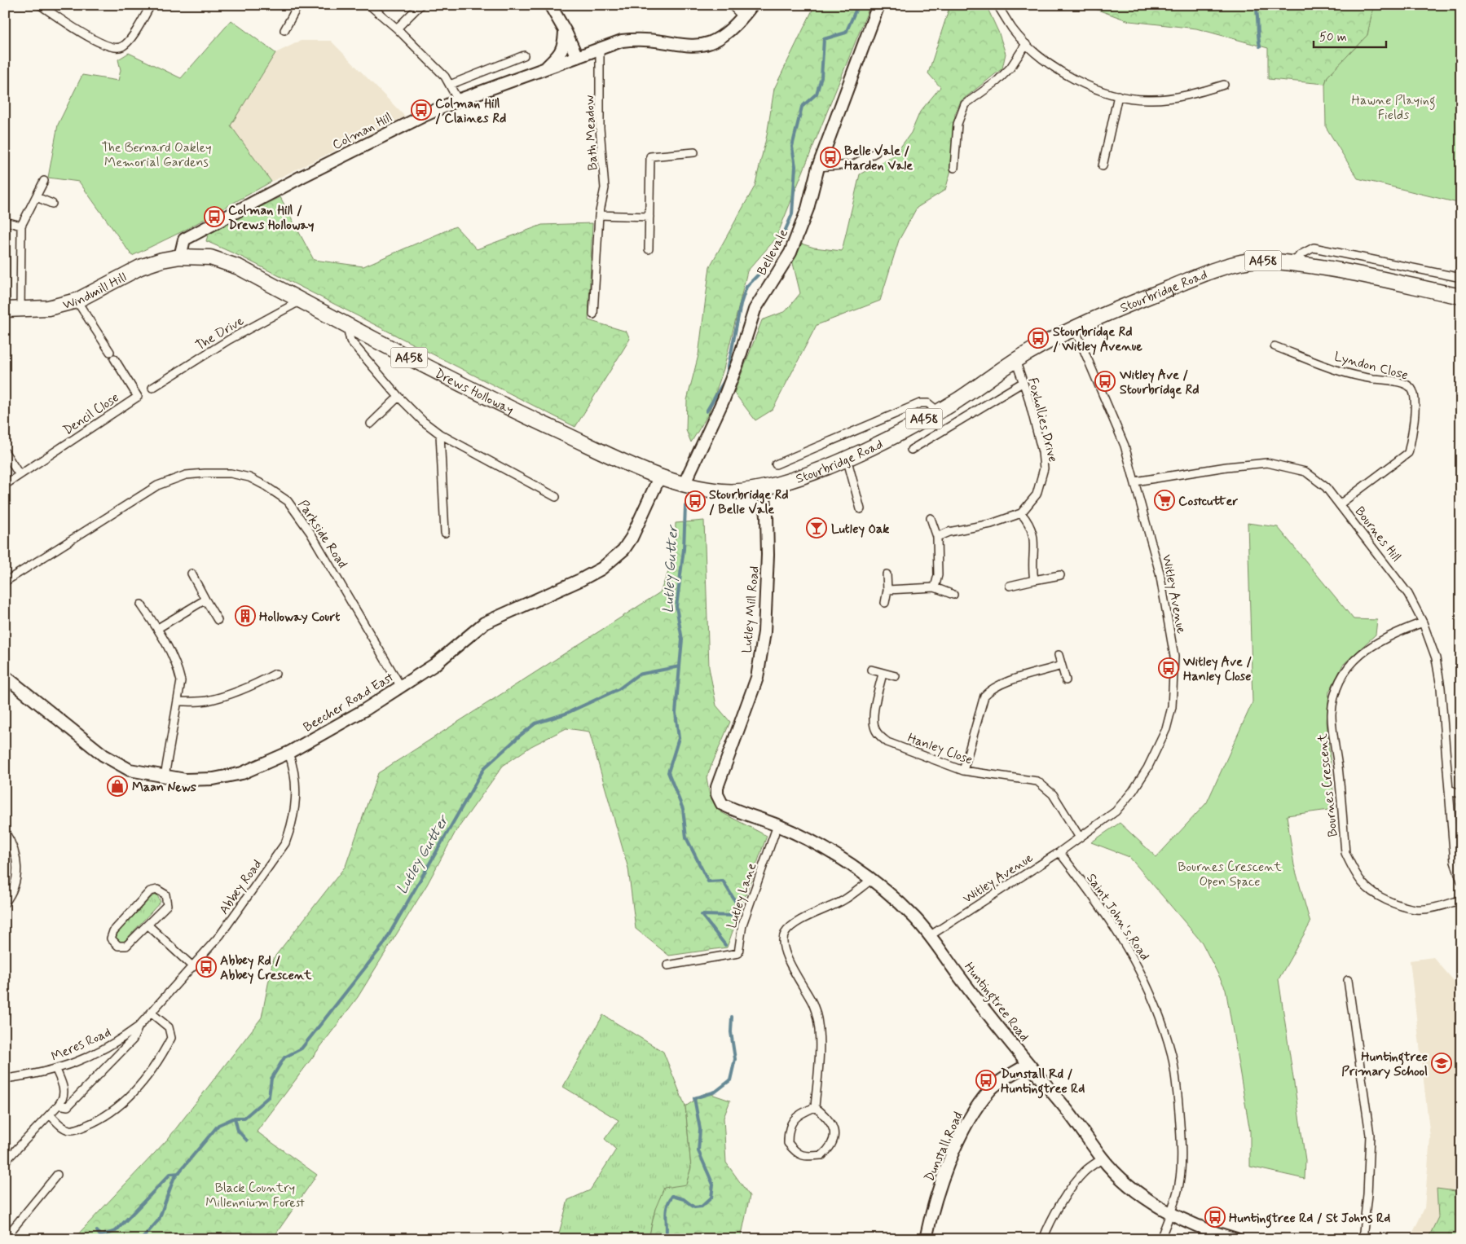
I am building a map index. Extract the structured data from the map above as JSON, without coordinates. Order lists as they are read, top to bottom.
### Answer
{
  "streets": {
    "highway": [
      "A458",
      "Windmill Hill",
      "Stourbridge Road",
      "Drews Holloway"
    ],
    "street": [
      "Colman Hill",
      "Bath Meadow",
      "Bellevale",
      "The Drive",
      "Lyndon Close",
      "Dencil Close",
      "Foxhollies Drive",
      "Parkside Road",
      "Bournes Hill",
      "Witley Avenue",
      "Lutley Mill Road",
      "Beecher Road East",
      "Hanley Close",
      "Bournes Crescent",
      "Abbey Road",
      "Lutley Lane",
      "Saint John's Road",
      "Huntingtree Road",
      "Meres Road",
      "Dunstall Road"
    ]
  },
  "crossings": [
    ["Colman Hill", "Bath Meadow"],
    ["Colman Hill", "Windmill Hill"],
    ["Colman Hill", "Drews Holloway"],
    ["Bellevale", "Stourbridge Road"],
    ["Bellevale", "Drews Holloway"],
    ["Windmill Hill", "Drews Holloway"],
    ["Windmill Hill", "Dencil Close"],
    ["Stourbridge Road", "Drews Holloway"],
    ["Stourbridge Road", "Foxhollies Drive"],
    ["Stourbridge Road", "Witley Avenue"],
    ["Stourbridge Road", "Lutley Mill Road"],
    ["The Drive", "Drews Holloway"],
    ["Lyndon Close", "Bournes Hill"],
    ["Drews Holloway", "Beecher Road East"],
    ["Parkside Road", "Beecher Road East"],
    ["Bournes Hill", "Witley Avenue"],
    ["Bournes Hill", "Bournes Crescent"],
    ["Witley Avenue", "Hanley Close"],
    ["Witley Avenue", "Saint John's Road"],
    ["Witley Avenue", "Huntingtree Road"],
    ["Lutley Mill Road", "Huntingtree Road"],
    ["Beecher Road East", "Abbey Road"],
    ["Abbey Road", "Meres Road"],
    ["Lutley Lane", "Huntingtree Road"],
    ["Saint John's Road", "Huntingtree Road"],
    ["Huntingtree Road", "Dunstall Road"]
  ],
  "water": ["Lutley Gutter"],
  "parks": [
    "Hawne Playing Fields",
    "The Bernard Oakley Memorial Gardens",
    "Bournes Crescent Open Space",
    "Black Country Millennium Forest"
  ],
  "places": {
    "bus stop": [
      "Colman Hill / Claines Rd",
      "Belle Vale / Harden Vale",
      "Colman Hill / Drews Holloway",
      "Stourbridge Rd / Witley Avenue",
      "Witley Ave / Stourbridge Rd",
      "Stourbridge Rd / Belle Vale",
      "Witley Ave / Hanley Close",
      "Abbey Rd / Abbey Crescent",
      "Dunstall Rd / Huntingtree Rd",
      "Huntingtree Rd / St Johns Rd"
    ],
    "supermarket": ["Costcutter"],
    "bar": ["Lutley Oak"],
    "building": ["Holloway Court"],
    "shop": ["Maan News"],
    "school or university": ["Huntingtree Primary School"]
  },
  "scale_bar": "50 m"
}
